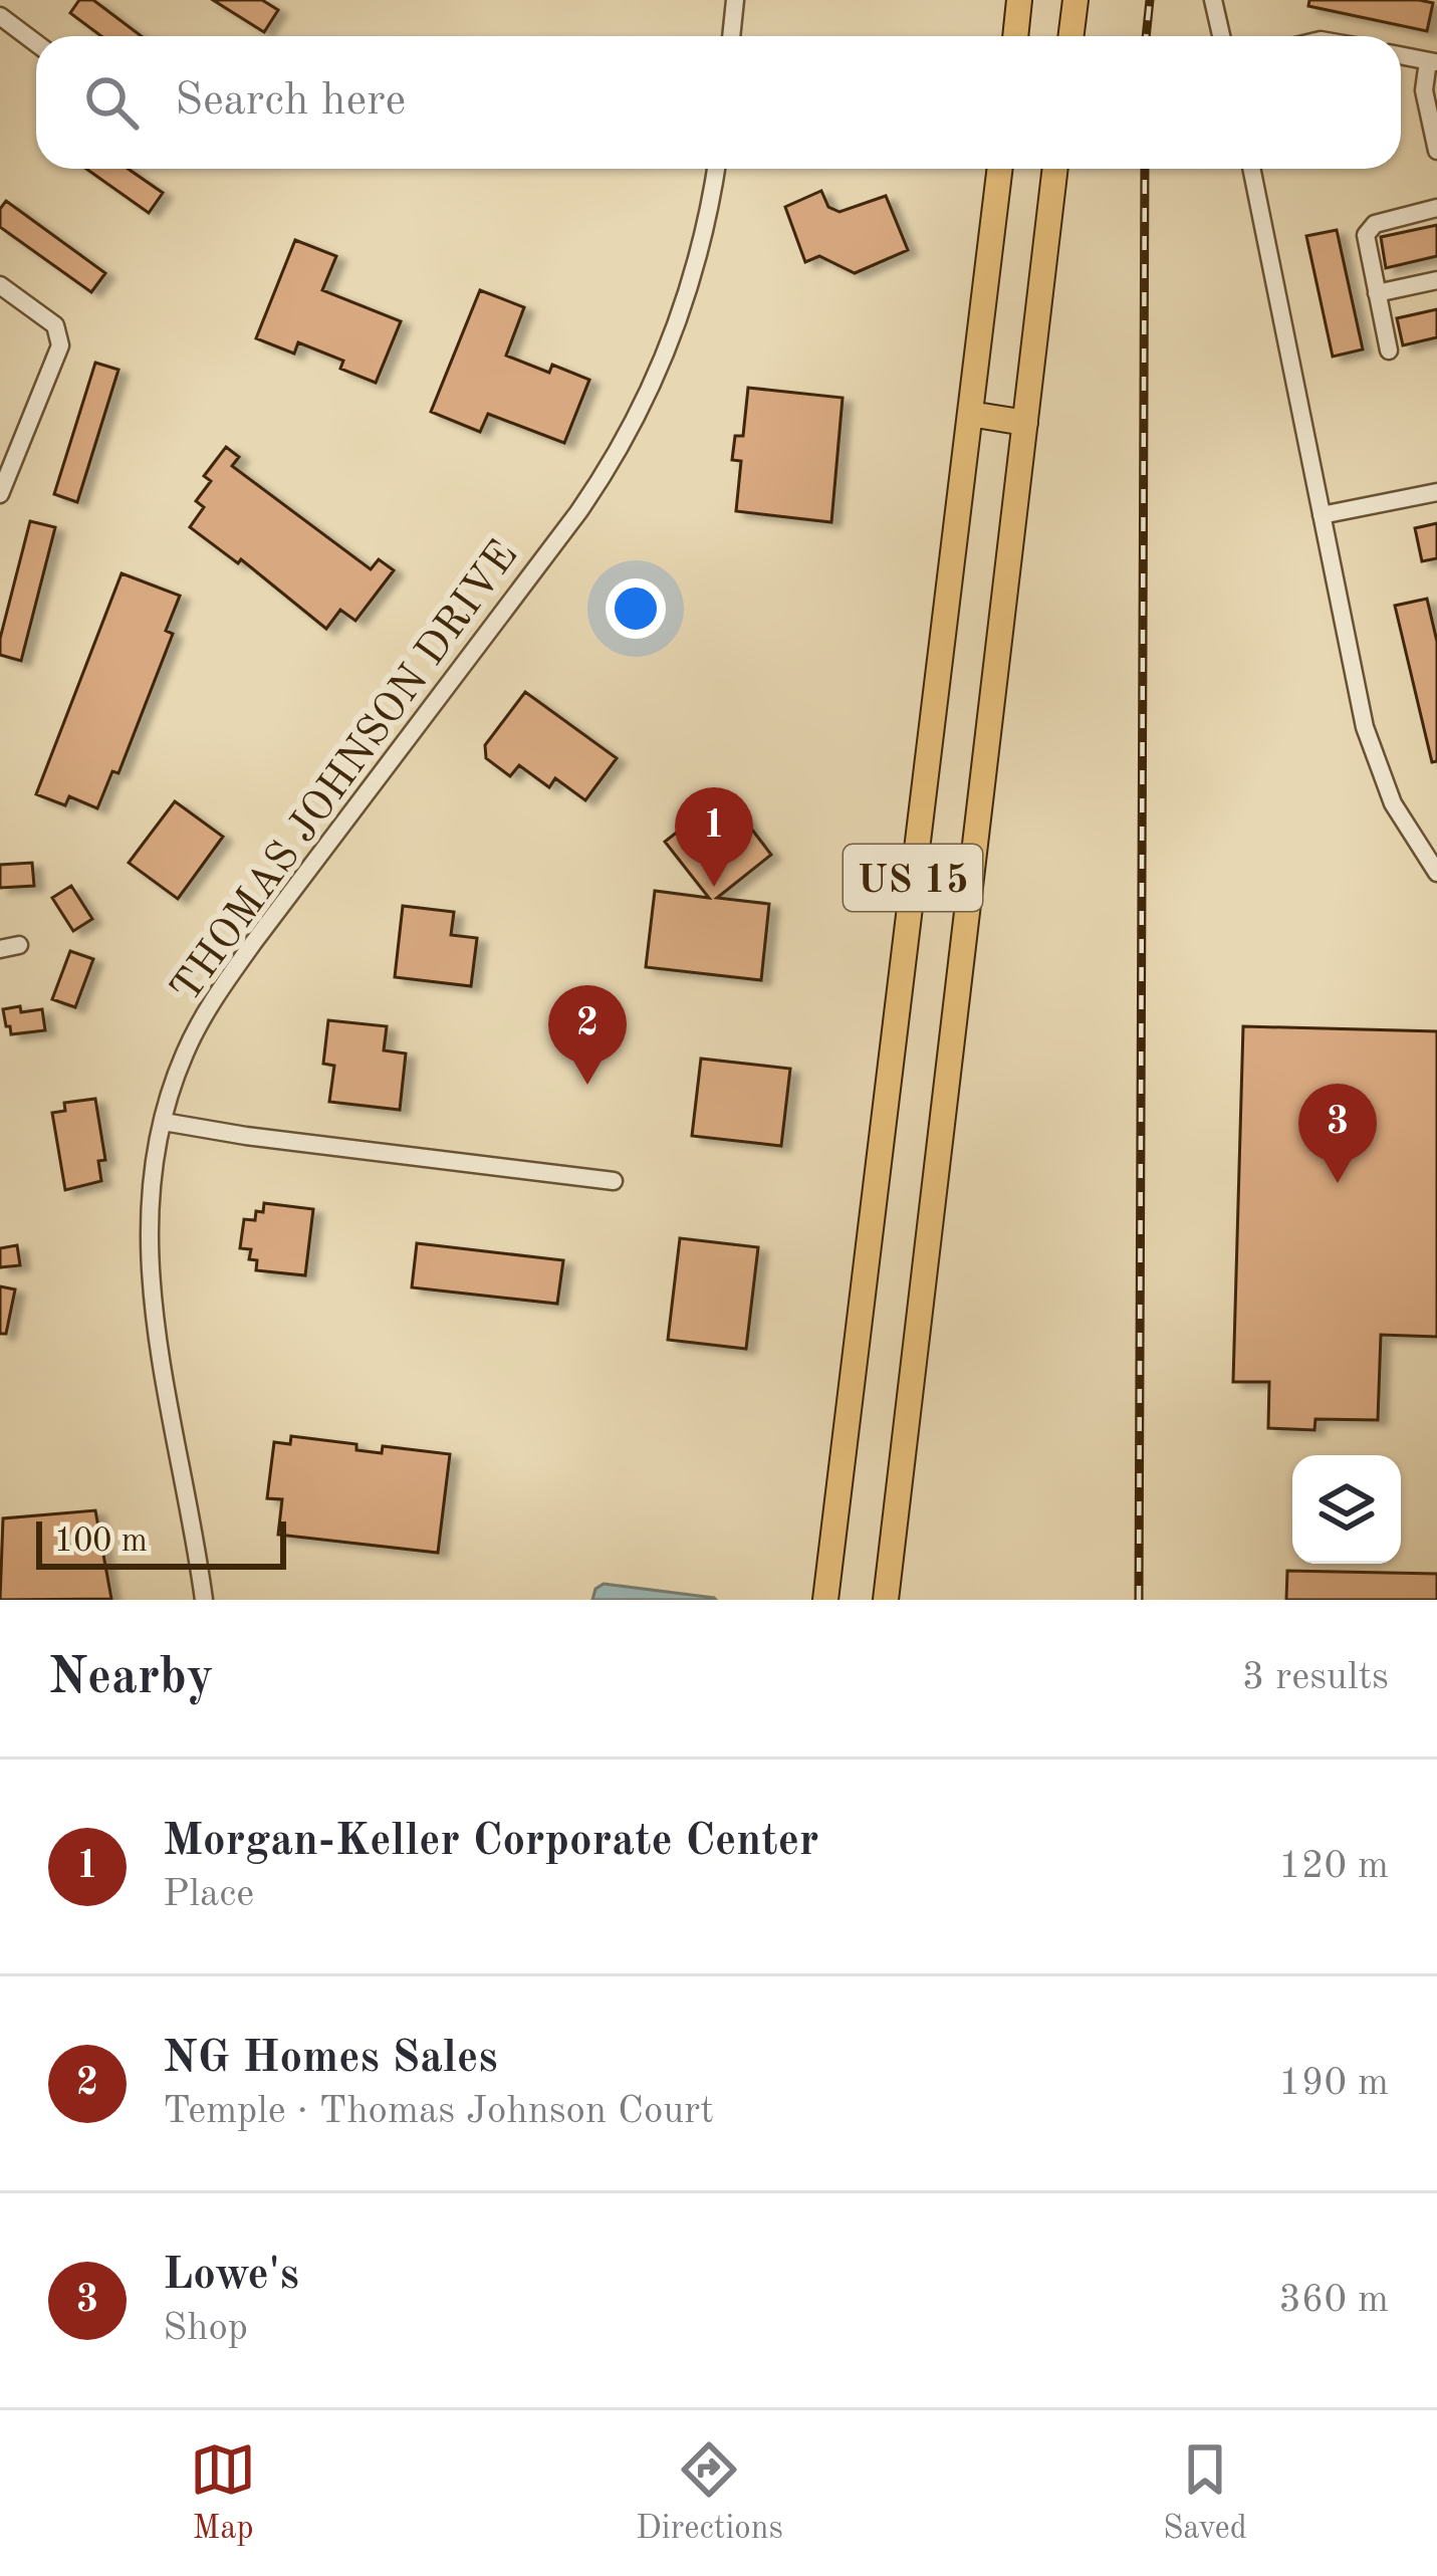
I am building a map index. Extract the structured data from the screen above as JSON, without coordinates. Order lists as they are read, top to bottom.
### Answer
{
  "streets": {
    "highway": ["US 15"],
    "street": ["THOMAS JOHNSON DRIVE"]
  },
  "scale_bar": "100 m",
  "page": {
    "search": "Search here",
    "pins": ["1", "2", "3"],
    "scale": "100 m",
    "heading": ["Nearby", "3 results"],
    "list": [
      {
        "mark": "1",
        "name": "Morgan-Keller Corporate Center",
        "note": "Place",
        "value": "120 m"
      },
      {
        "mark": "2",
        "name": "NG Homes Sales",
        "note": "Temple · Thomas Johnson Court",
        "value": "190 m"
      },
      {
        "mark": "3",
        "name": "Lowe's",
        "note": "Shop",
        "value": "360 m"
      }
    ],
    "nav": ["Map", "Directions", "Saved"]
  }
}
